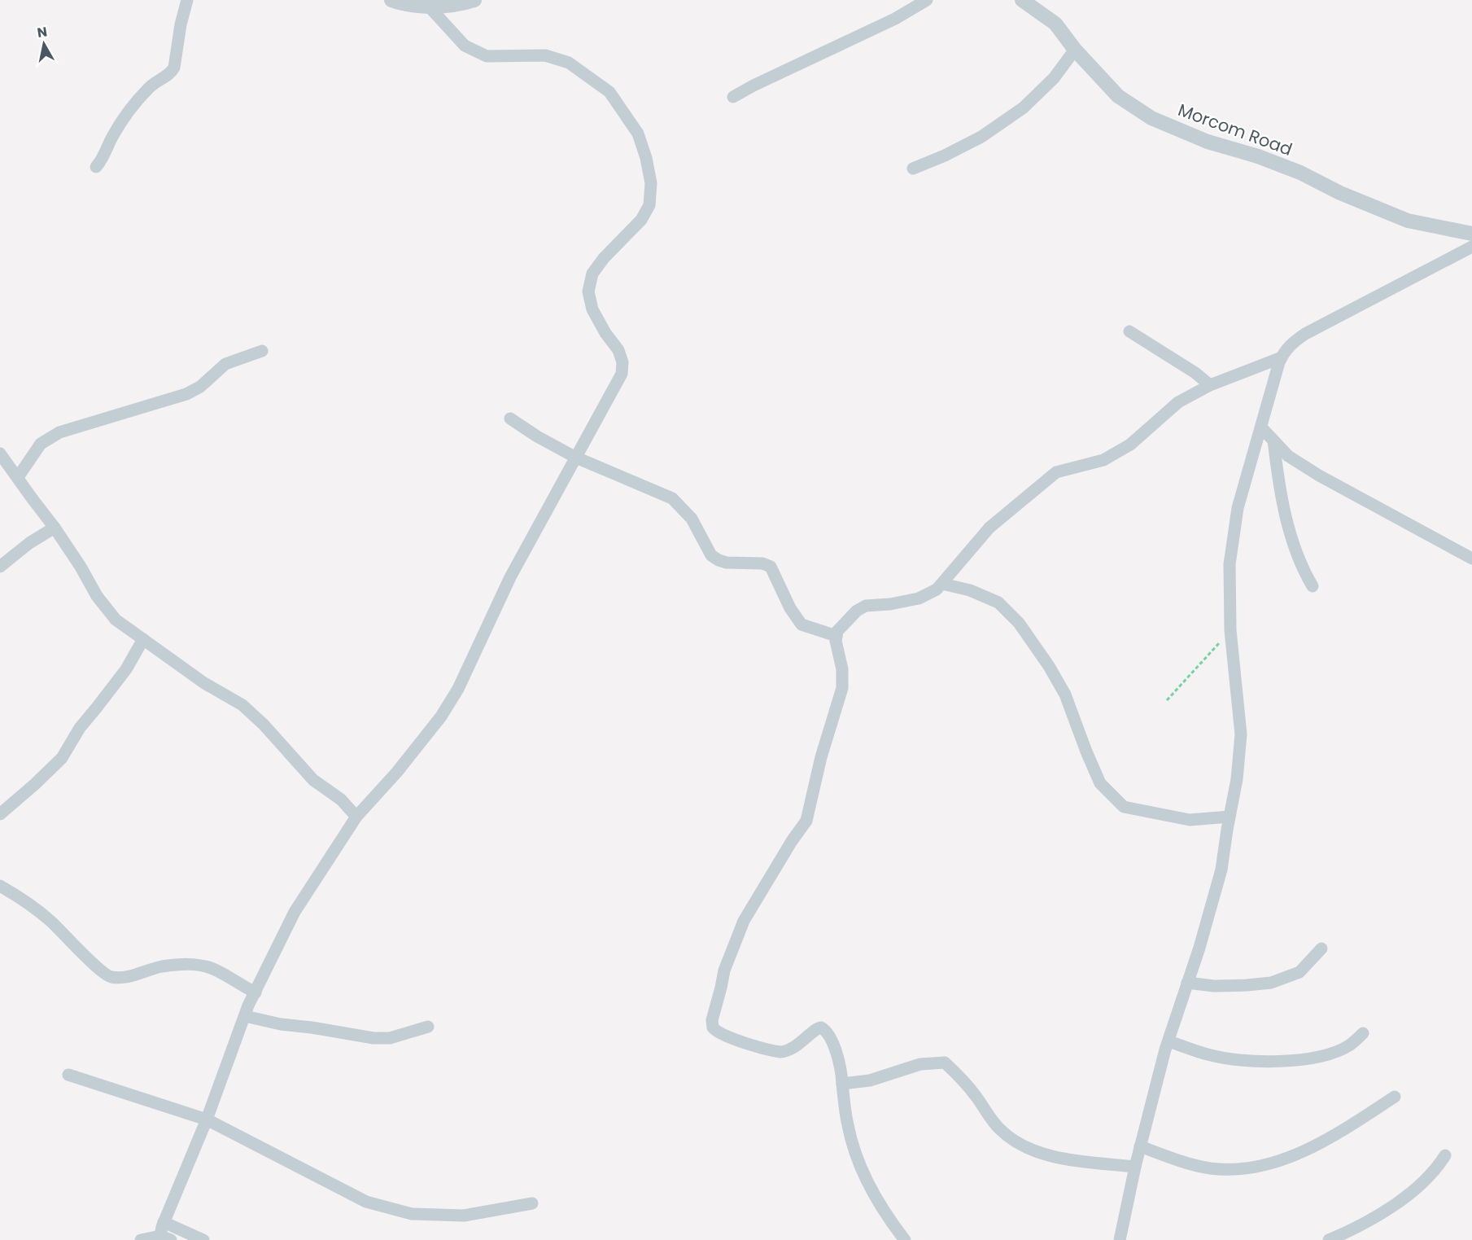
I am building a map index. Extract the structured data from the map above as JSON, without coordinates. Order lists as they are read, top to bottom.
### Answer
{
  "streets": {
    "street": ["Morcom Road"]
  },
  "north": "top"
}
